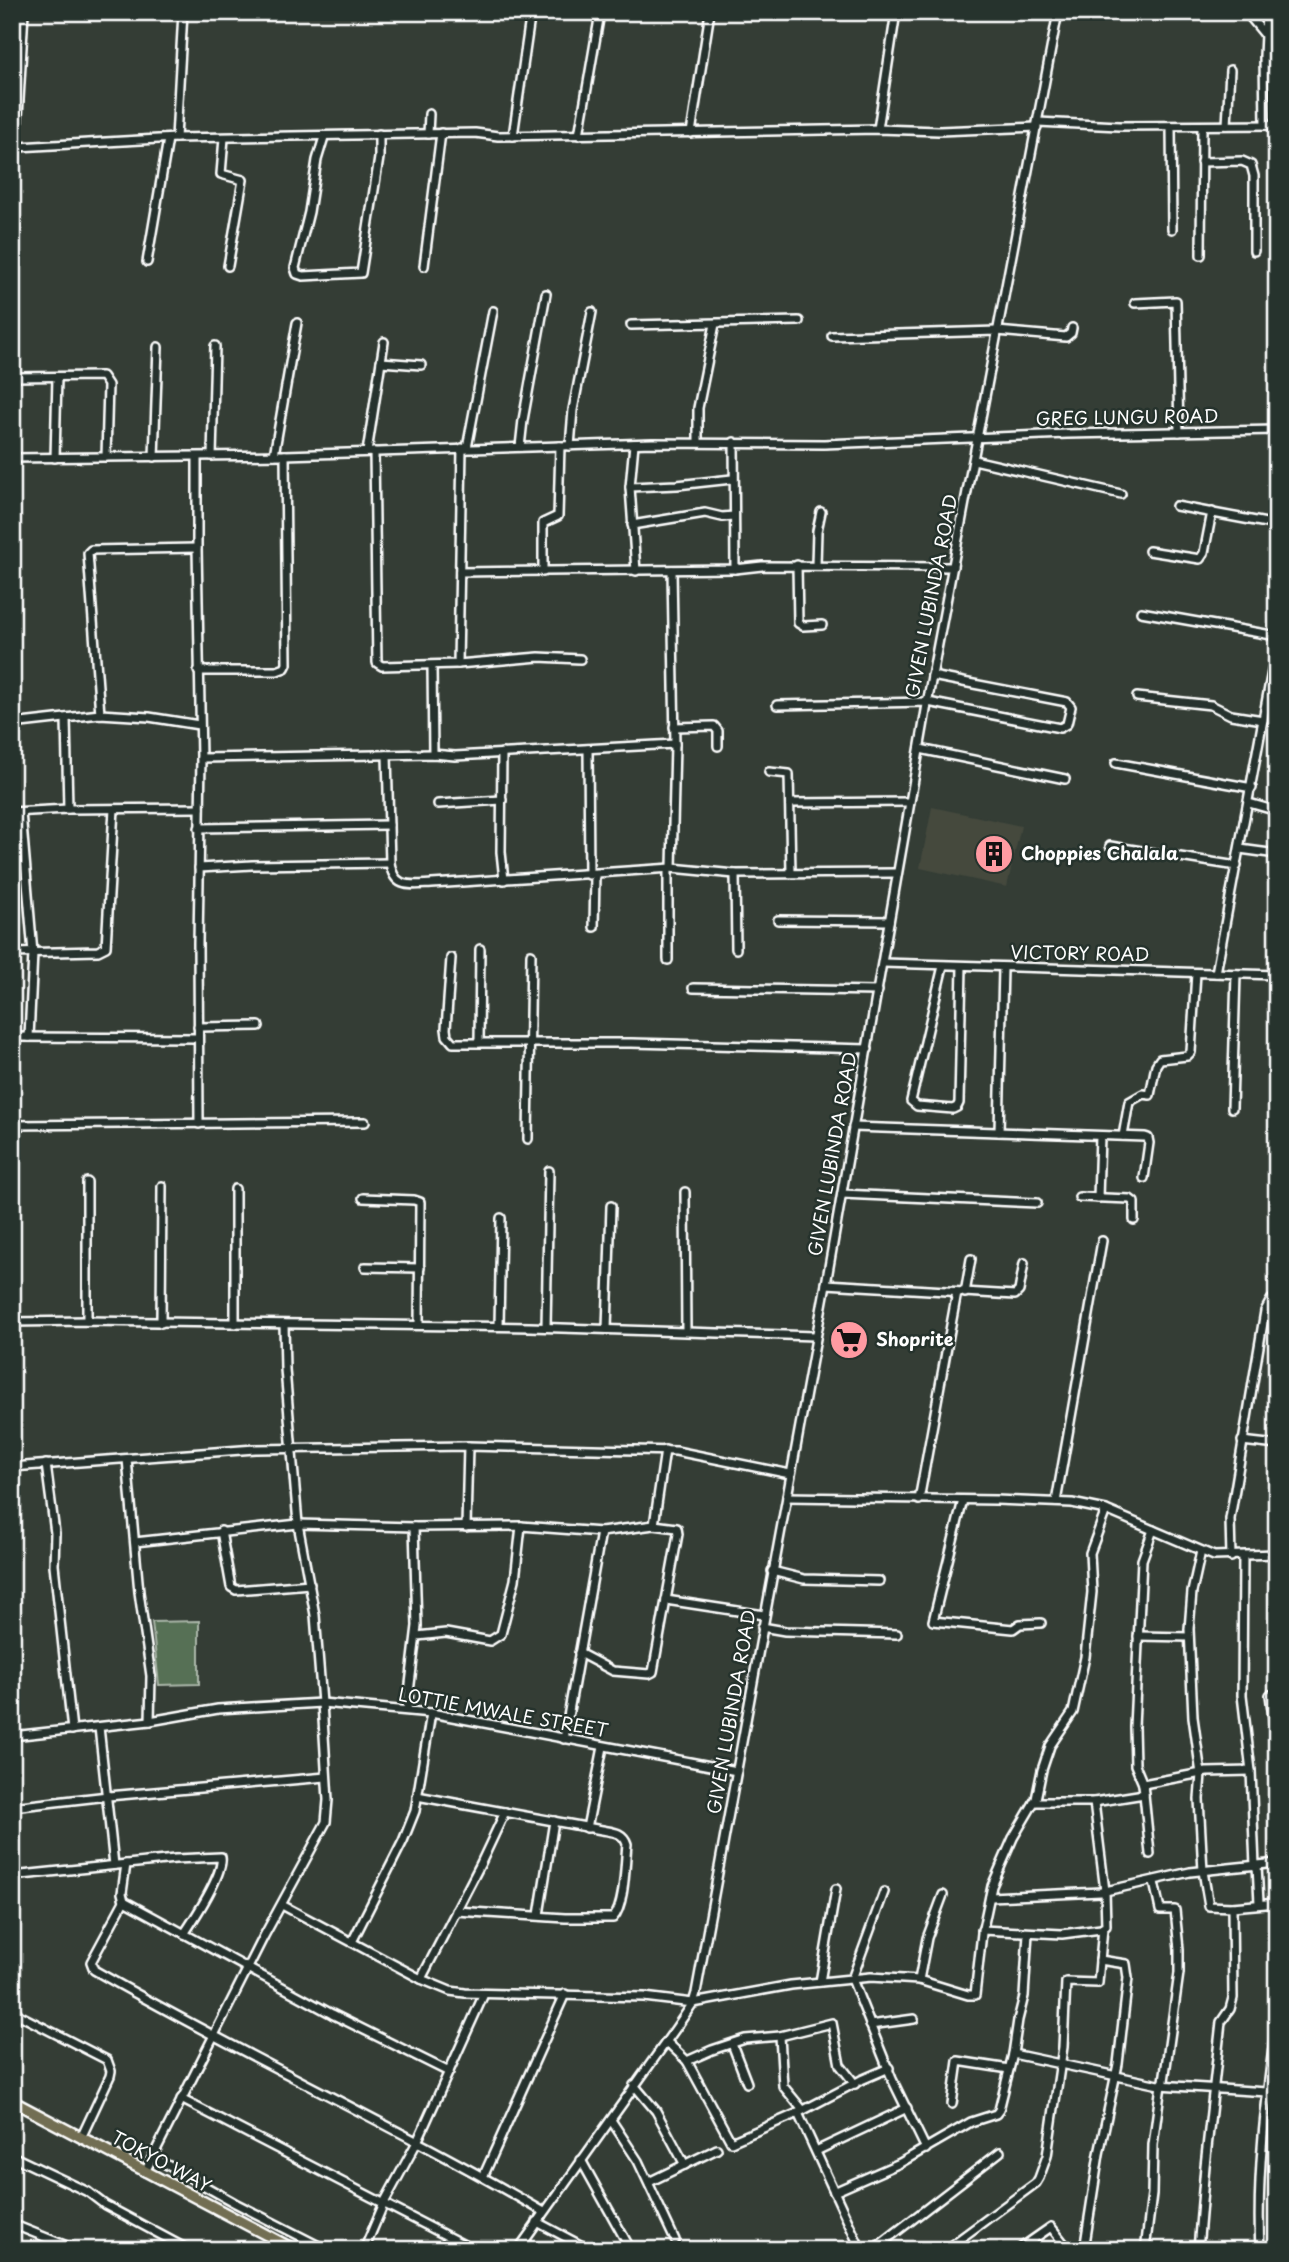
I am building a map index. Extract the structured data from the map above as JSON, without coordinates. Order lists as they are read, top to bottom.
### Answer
{
  "streets": {
    "main road": ["TOKYO WAY"],
    "street": [
      "GREG LUNGU ROAD",
      "GIVEN LUBINDA ROAD",
      "VICTORY ROAD",
      "LOTTIE MWALE STREET"
    ]
  },
  "crossings": [
    ["GREG LUNGU ROAD", "GIVEN LUBINDA ROAD"],
    ["GIVEN LUBINDA ROAD", "VICTORY ROAD"],
    ["GIVEN LUBINDA ROAD", "LOTTIE MWALE STREET"]
  ],
  "places": {
    "building": ["Choppies Chalala"],
    "supermarket": ["Shoprite"]
  }
}
